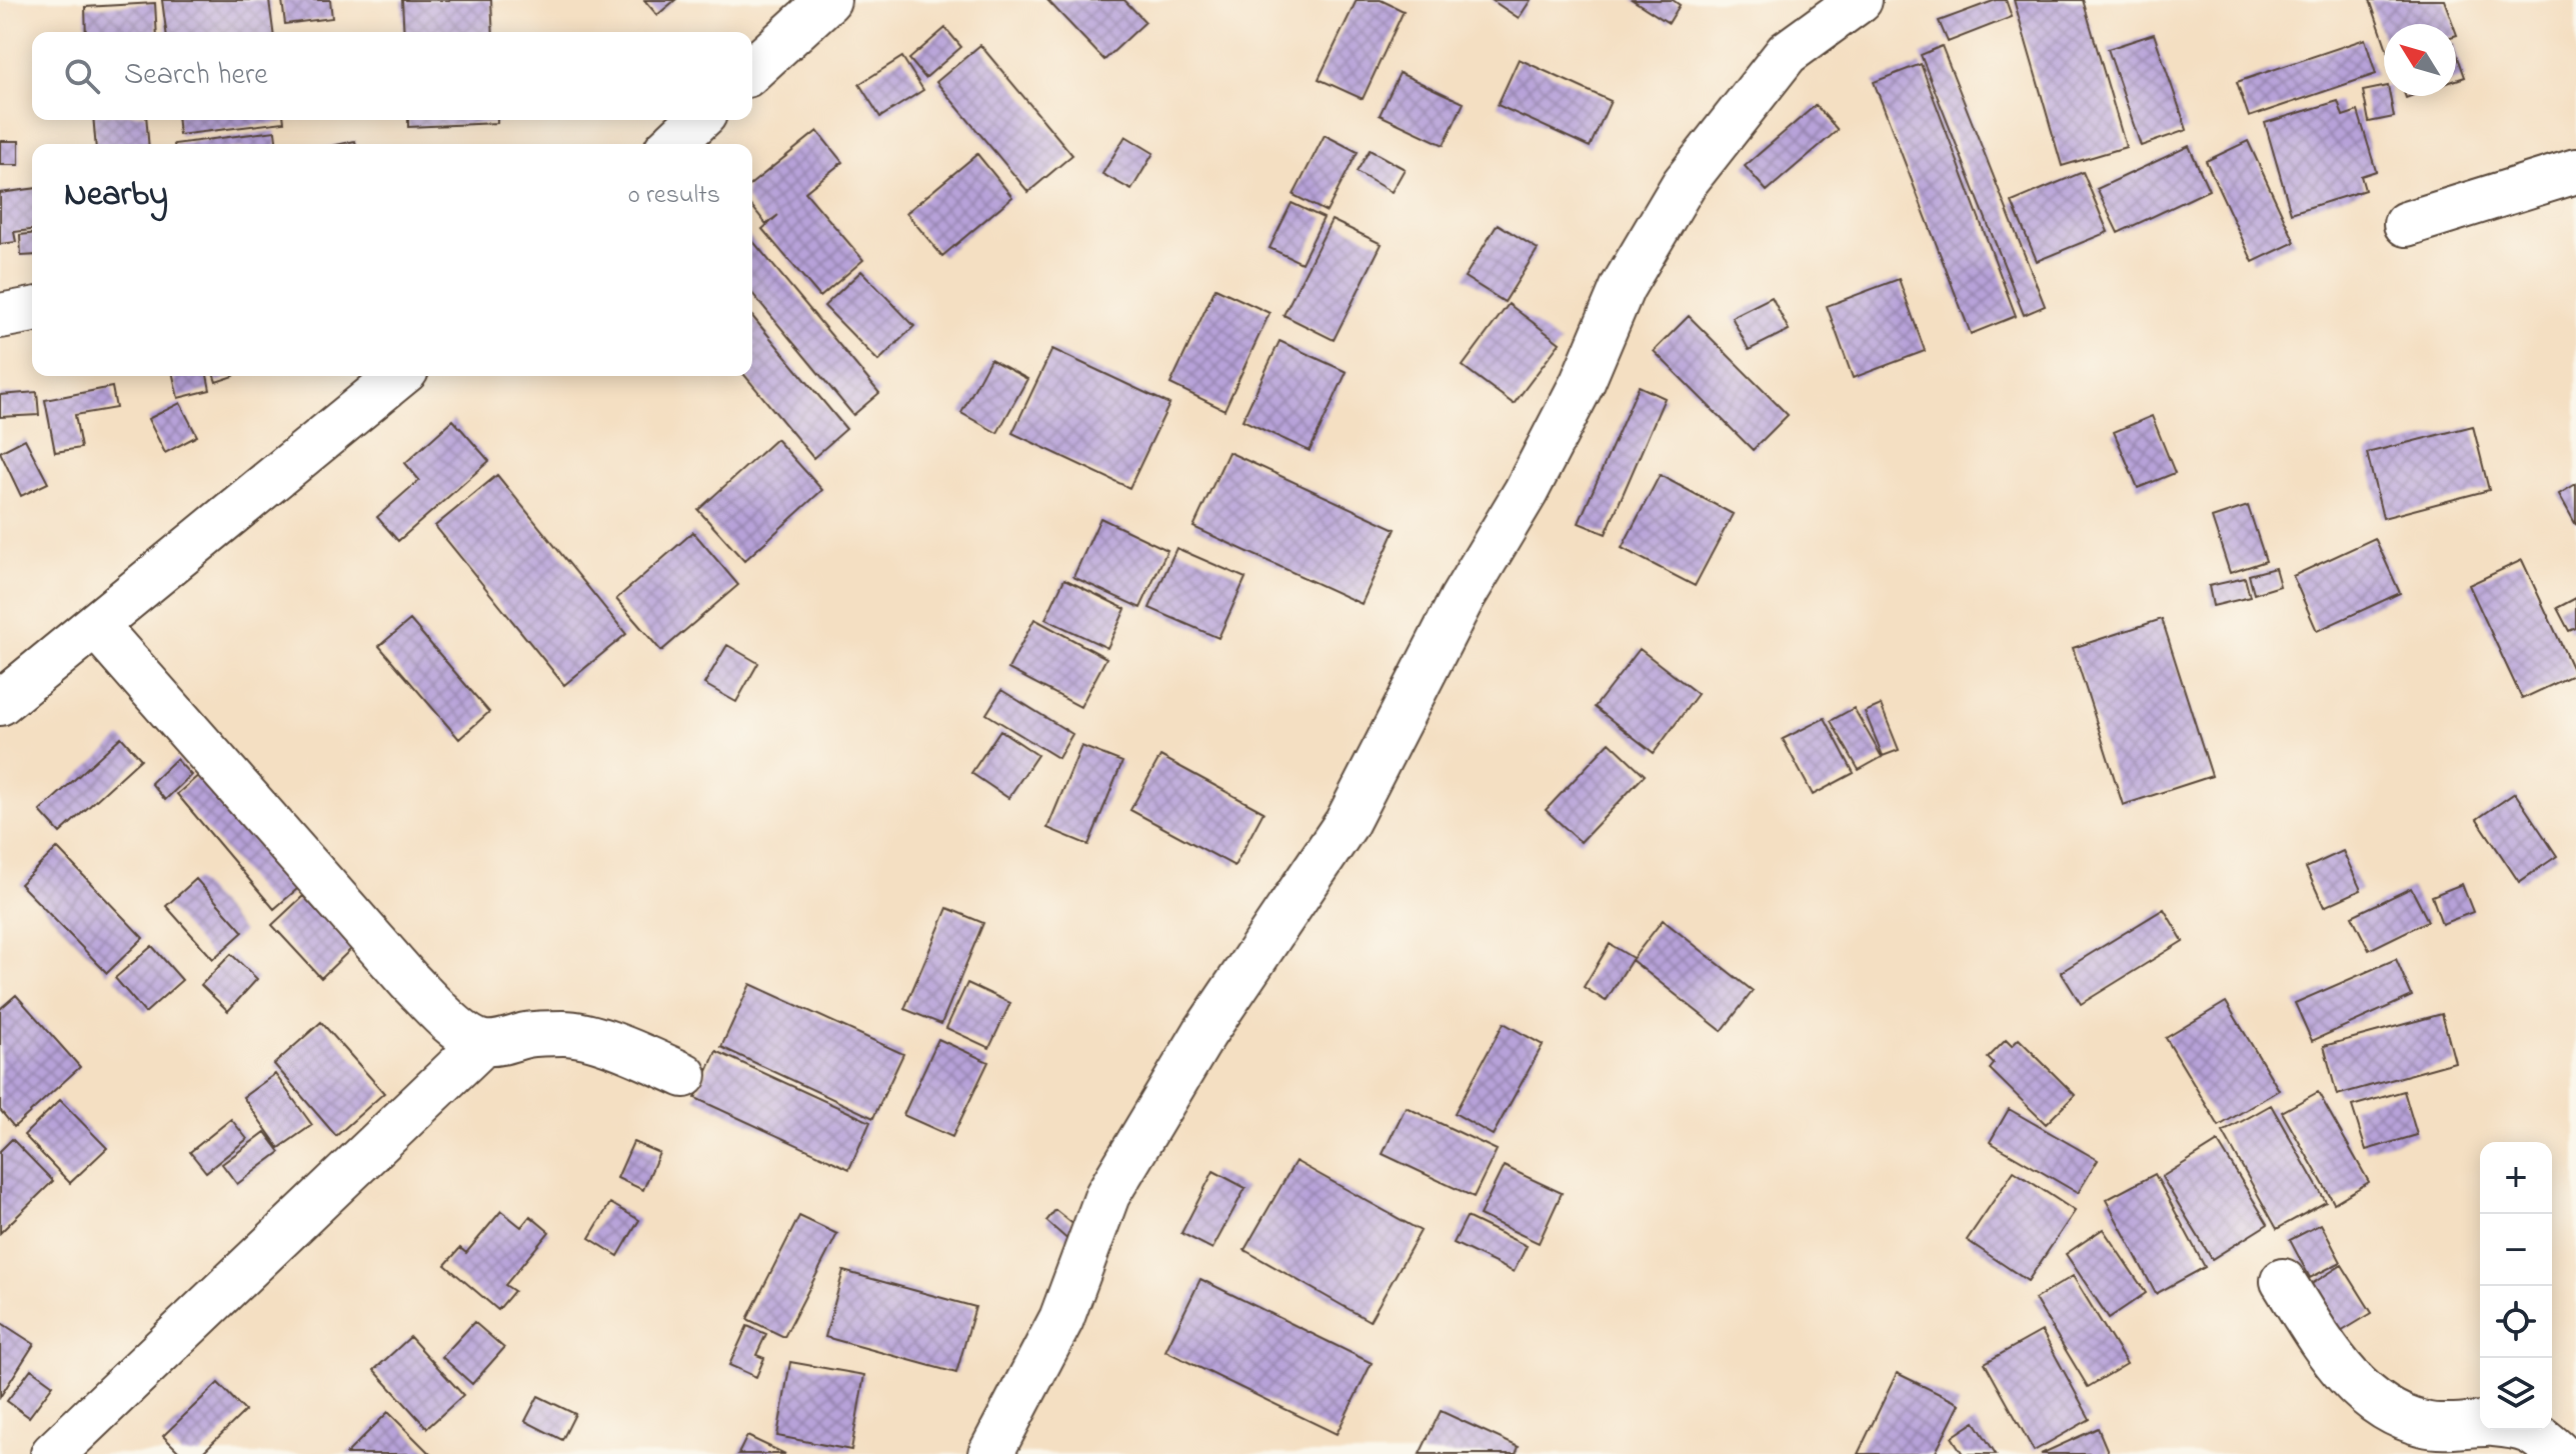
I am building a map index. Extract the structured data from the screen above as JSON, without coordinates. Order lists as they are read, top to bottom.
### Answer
{
  "north": "top left",
  "page": {
    "search": "Search here",
    "heading": ["Nearby", "0 results"],
    "map_buttons": ["+", "−"]
  }
}
